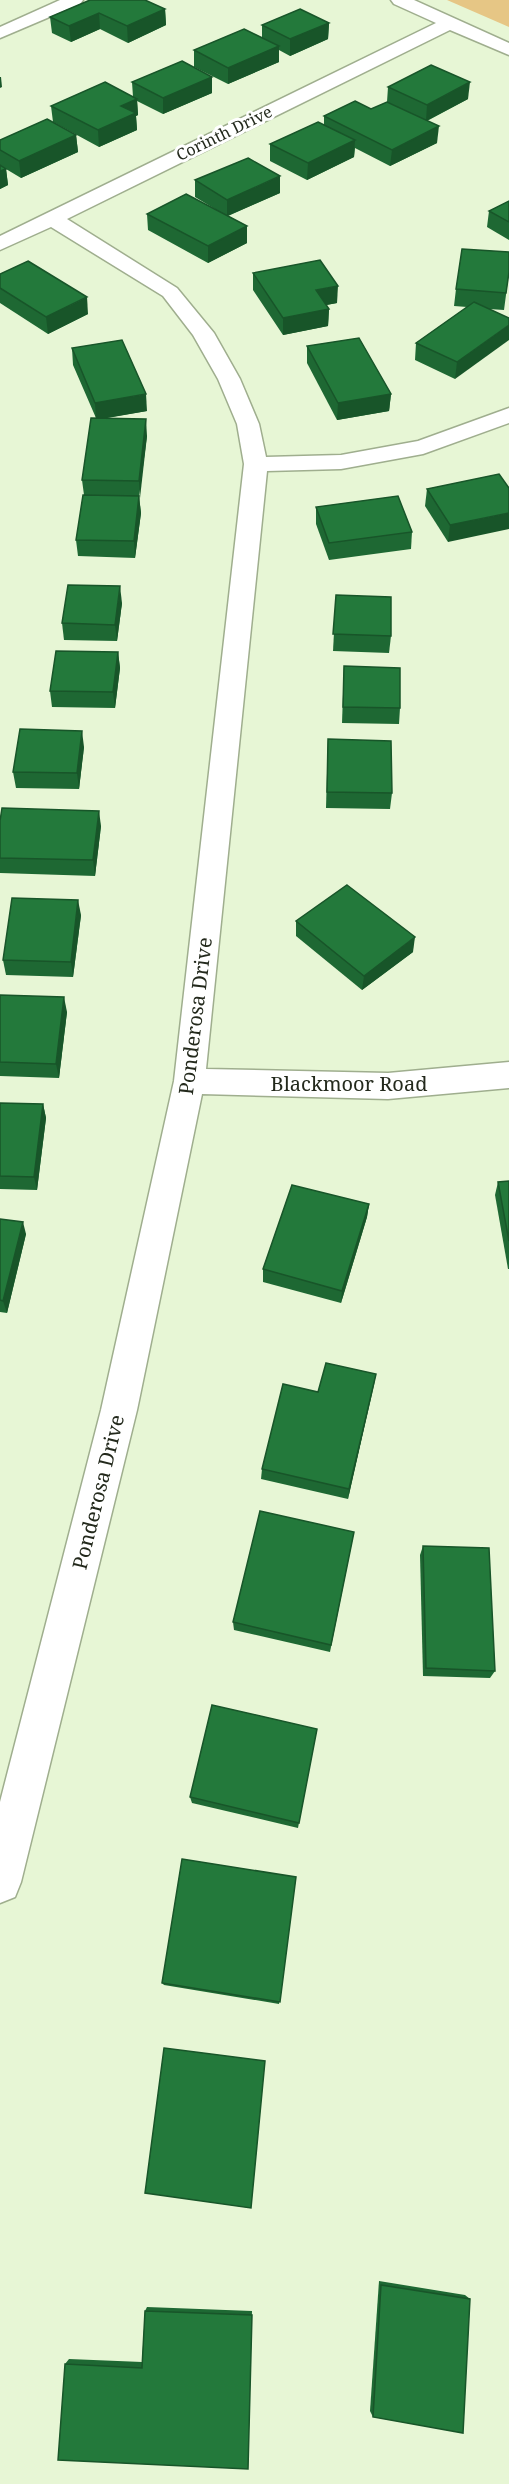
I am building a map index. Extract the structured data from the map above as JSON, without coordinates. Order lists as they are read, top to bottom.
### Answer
{
  "streets": {
    "street": ["Corinth Drive", "Ponderosa Drive", "Blackmoor Road"]
  },
  "crossings": [
    ["Corinth Drive", "Ponderosa Drive"],
    ["Ponderosa Drive", "Blackmoor Road"]
  ]
}
